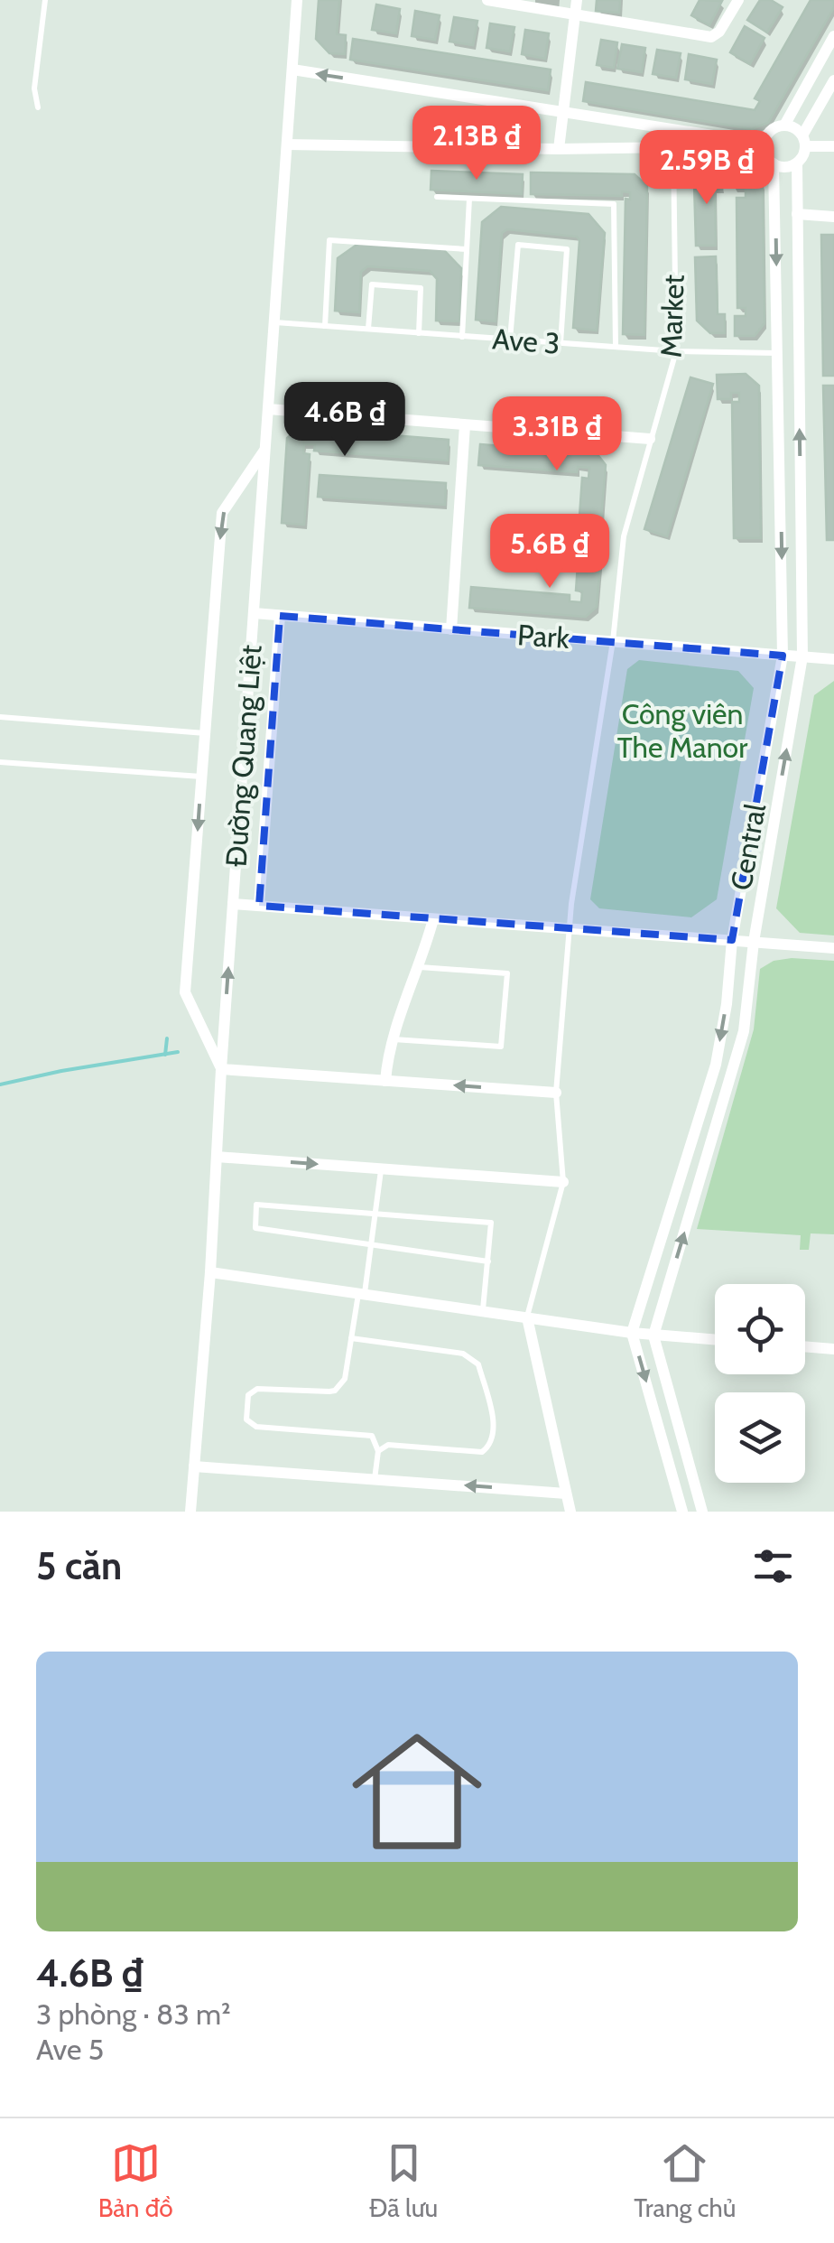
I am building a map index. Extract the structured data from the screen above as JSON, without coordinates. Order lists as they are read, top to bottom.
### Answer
{
  "streets": {
    "street": ["Park", "Đường Quang Liệt", "Central"],
    "lane": ["Market", "Ave 3"]
  },
  "crossings": [
    ["Market", "Ave 3"],
    ["Market", "Park"],
    ["Ave 3", "Đường Quang Liệt"],
    ["Ave 3", "Central"],
    ["Park", "Đường Quang Liệt"],
    ["Park", "Central"]
  ],
  "parks": ["Công viên The Manor"],
  "page": {
    "price": [
      "2.13B ₫",
      "2.59B ₫",
      "4.6B ₫",
      "3.31B ₫",
      "5.6B ₫"
    ],
    "heading": "5 căn",
    "list": [
      {
        "name": "4.6B ₫",
        "note": "3 phòng · 83 m² · Ave 5"
      }
    ],
    "tabs": ["Bản đồ", "Đã lưu", "Trang chủ"]
  }
}
